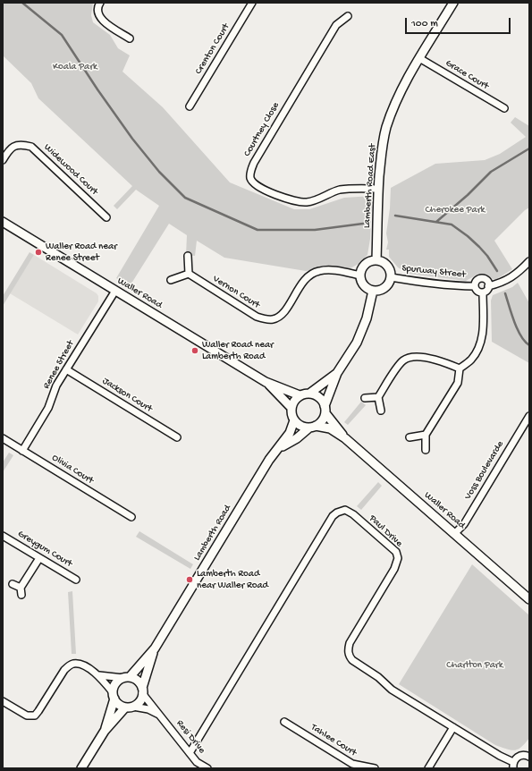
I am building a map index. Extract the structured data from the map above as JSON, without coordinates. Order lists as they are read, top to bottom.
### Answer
{
  "streets": {
    "street": [
      "Crenton Court",
      "Grace Court",
      "Courtney Close",
      "Widewood Court",
      "Lamberth Road East",
      "Spurway Street",
      "Vernon Court",
      "Waller Road",
      "Renee Street",
      "Jackson Court",
      "Olivia Court",
      "Voss Boulevarde",
      "Paul Drive",
      "Lamberth Road",
      "Greygum Court",
      "Resi Drive",
      "Tahlee Court"
    ]
  },
  "crossings": [
    ["Grace Court", "Lamberth Road East"],
    ["Courtney Close", "Lamberth Road East"],
    ["Lamberth Road East", "Spurway Street"],
    ["Lamberth Road East", "Vernon Court"],
    ["Spurway Street", "Vernon Court"],
    ["Waller Road", "Renee Street"],
    ["Waller Road", "Voss Boulevarde"],
    ["Waller Road", "Lamberth Road"],
    ["Renee Street", "Jackson Court"],
    ["Renee Street", "Olivia Court"],
    ["Paul Drive", "Resi Drive"],
    ["Lamberth Road", "Resi Drive"]
  ],
  "parks": ["Koala Park", "Cherokee Park", "Charlton Park"],
  "places": ["Waller Road near Renee Street", "Waller Road near Lamberth Road", "Lamberth Road near Waller Road"],
  "scale_bar": "100 m"
}
